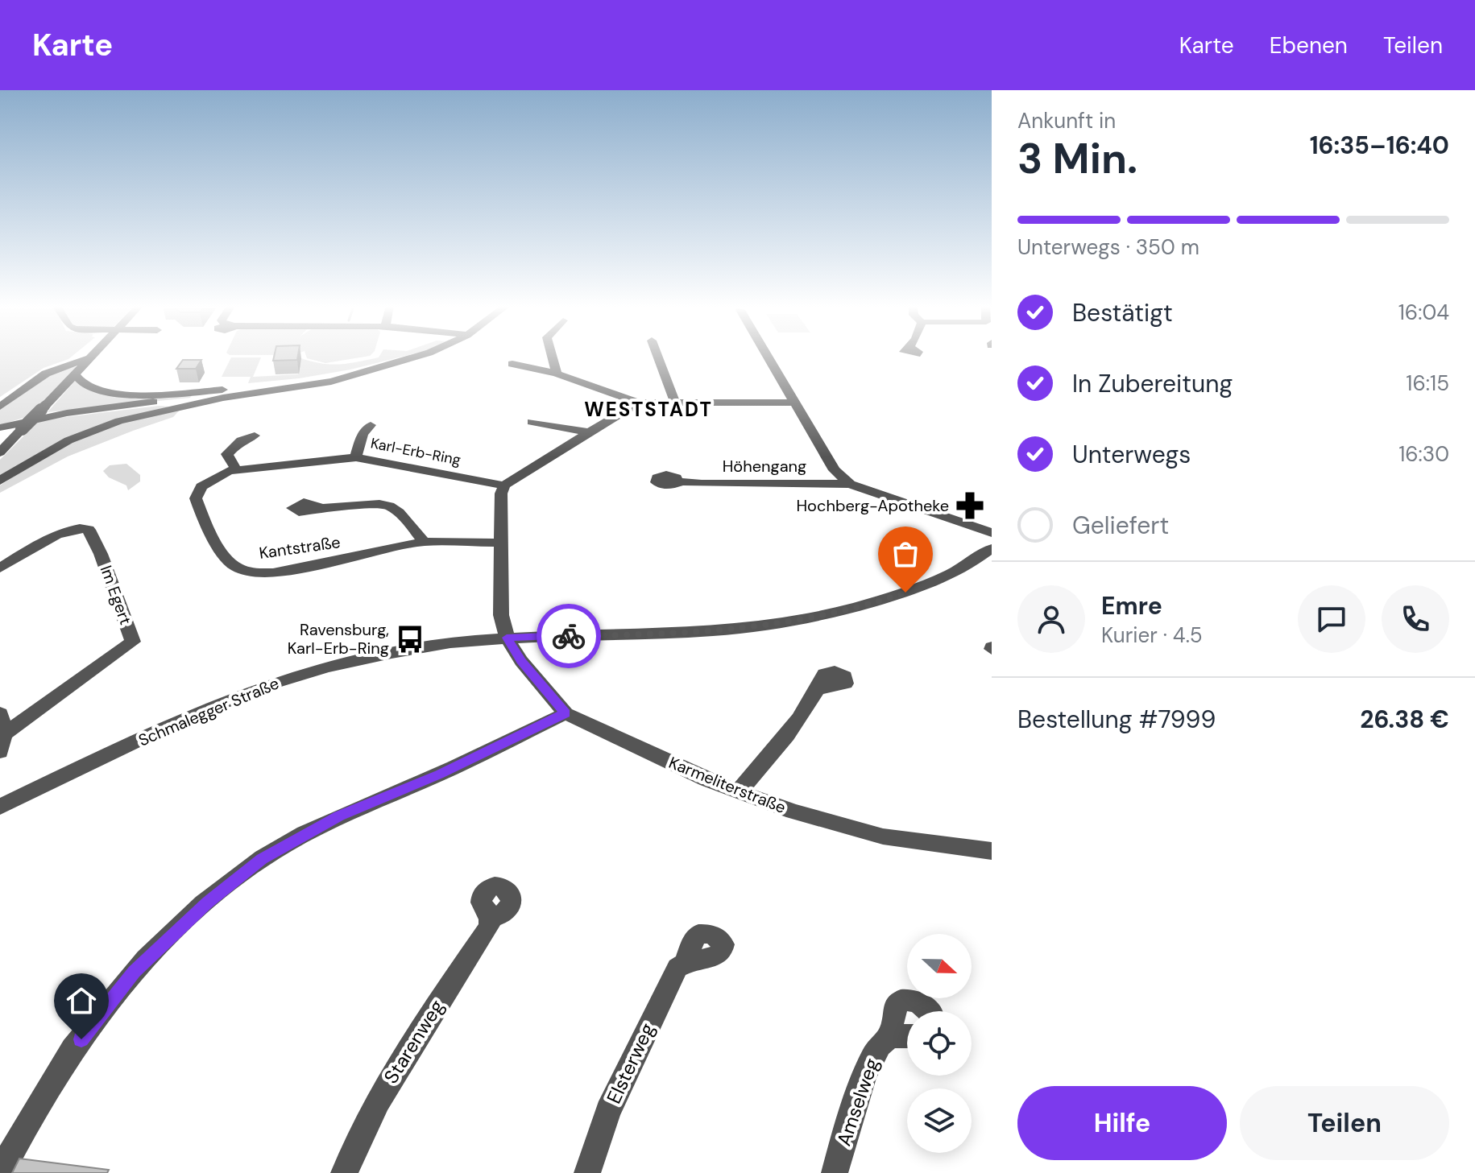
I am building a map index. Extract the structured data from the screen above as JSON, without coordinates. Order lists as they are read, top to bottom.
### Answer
{
  "streets": {
    "street": [
      "Karl-Erb-Ring",
      "Höhengang",
      "Kantstraße",
      "Im Egert",
      "Schmalegger Straße",
      "Karmeliterstraße",
      "Starenweg",
      "Elsterweg",
      "Amselweg"
    ]
  },
  "crossings": [
    ["Karl-Erb-Ring", "Kantstraße"],
    ["Schmalegger Straße", "Karmeliterstraße"]
  ],
  "districts": ["WESTSTADT"],
  "places": {
    "pharmacy": ["Hochberg-Apotheke"],
    "bus stop": ["Ravensburg, Karl-Erb-Ring"]
  },
  "north": "right",
  "page": {
    "header": "Karte",
    "nav": ["Karte", "Ebenen", "Teilen"],
    "heading": ["3 Min.", "Ankunft in", "16:35–16:40"],
    "panel": [
      "Emre",
      "Kurier · 4.5",
      "Bestellung #7999",
      "26.38 €"
    ],
    "bar": "Unterwegs · 350 m",
    "list": [
      ["Bestätigt", "16:04"],
      ["In Zubereitung", "16:15"],
      ["Unterwegs", "16:30"],
      "Geliefert"
    ],
    "buttons": ["Hilfe", "Teilen"]
  }
}
